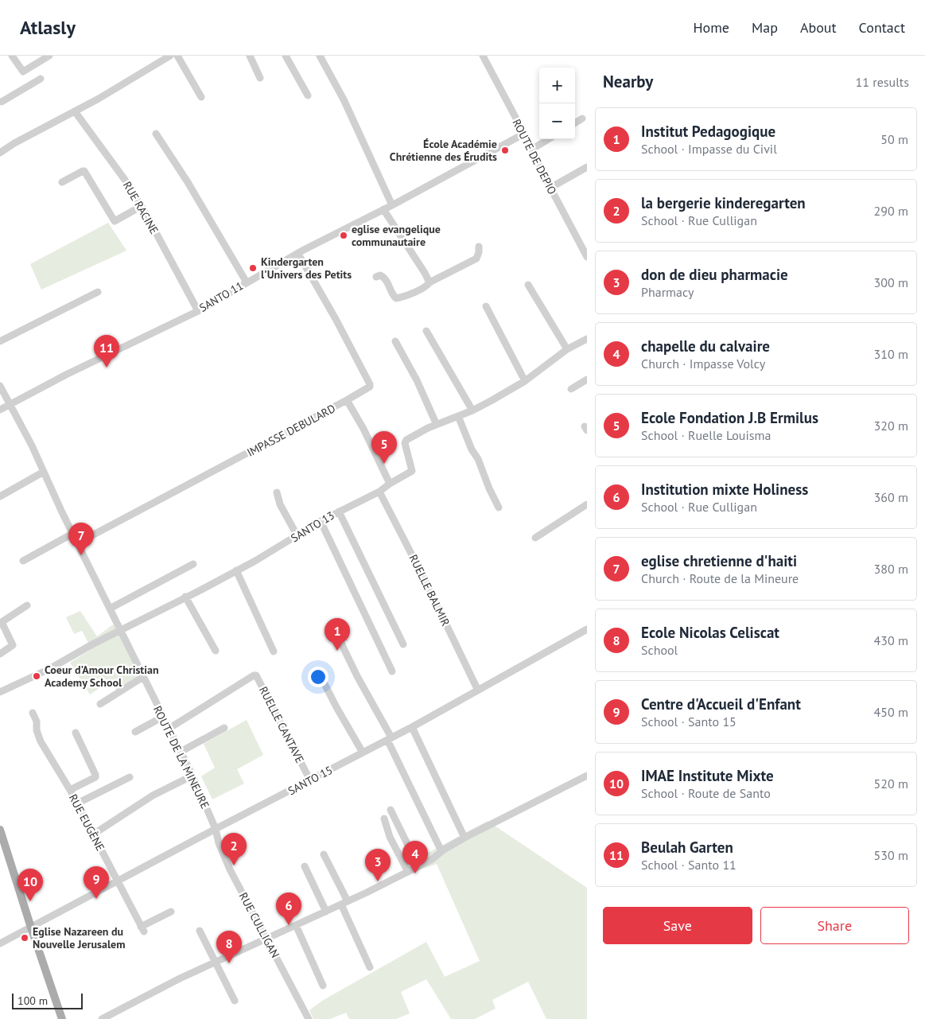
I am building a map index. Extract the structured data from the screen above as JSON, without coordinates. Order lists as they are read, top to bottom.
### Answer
{
  "streets": {
    "street": [
      "ROUTE DE DEPIO",
      "RUE RACINE",
      "SANTO 11",
      "IMPASSE DEBULARD",
      "SANTO 13",
      "RUELLE BALMIR",
      "RUELLE CANTAVE",
      "ROUTE DE LA MINEURE",
      "SANTO 15",
      "RUE EUGÈNE",
      "RUE CULLIGAN"
    ]
  },
  "crossings": [
    ["ROUTE DE DEPIO", "SANTO 11"],
    ["RUE RACINE", "SANTO 11"],
    ["SANTO 11", "IMPASSE DEBULARD"],
    ["SANTO 11", "ROUTE DE LA MINEURE"],
    ["IMPASSE DEBULARD", "ROUTE DE LA MINEURE"],
    ["SANTO 13", "RUELLE BALMIR"],
    ["SANTO 13", "ROUTE DE LA MINEURE"],
    ["RUELLE BALMIR", "SANTO 15"],
    ["RUELLE CANTAVE", "ROUTE DE LA MINEURE"],
    ["RUELLE CANTAVE", "SANTO 15"],
    ["ROUTE DE LA MINEURE", "SANTO 15"],
    ["ROUTE DE LA MINEURE", "RUE CULLIGAN"],
    ["SANTO 15", "RUE EUGÈNE"],
    ["SANTO 15", "RUE CULLIGAN"]
  ],
  "places": [
    "École Académie Chrétienne des Érudits",
    "eglise evangelique communautaire",
    "Kindergarten l'Univers des Petits",
    "Coeur d'Amour Christian Academy School",
    "Eglise Nazareen du Nouvelle Jerusalem"
  ],
  "scale_bar": "100 m",
  "page": {
    "header": "Atlasly",
    "nav": [
      "Home",
      "Map",
      "About",
      "Contact"
    ],
    "heading": ["Nearby", "11 results"],
    "map_buttons": ["+", "−"],
    "list": [
      {
        "mark": "1",
        "name": "Institut Pedagogique",
        "note": "School · Impasse du Civil",
        "value": "50 m"
      },
      {
        "mark": "2",
        "name": "la bergerie kinderegarten",
        "note": "School · Rue Culligan",
        "value": "290 m"
      },
      {
        "mark": "3",
        "name": "don de dieu pharmacie",
        "note": "Pharmacy",
        "value": "300 m"
      },
      {
        "mark": "4",
        "name": "chapelle du calvaire",
        "note": "Church · Impasse Volcy",
        "value": "310 m"
      },
      {
        "mark": "5",
        "name": "Ecole Fondation J.B Ermilus",
        "note": "School · Ruelle Louisma",
        "value": "320 m"
      },
      {
        "mark": "6",
        "name": "Institution mixte Holiness",
        "note": "School · Rue Culligan",
        "value": "360 m"
      },
      {
        "mark": "7",
        "name": "eglise chretienne d'haiti",
        "note": "Church · Route de la Mineure",
        "value": "380 m"
      },
      {
        "mark": "8",
        "name": "Ecole Nicolas Celiscat",
        "note": "School",
        "value": "430 m"
      },
      {
        "mark": "9",
        "name": "Centre d'Accueil d'Enfant",
        "note": "School · Santo 15",
        "value": "450 m"
      },
      {
        "mark": "10",
        "name": "IMAE Institute Mixte",
        "note": "School · Route de Santo",
        "value": "520 m"
      },
      {
        "mark": "11",
        "name": "Beulah Garten",
        "note": "School · Santo 11",
        "value": "530 m"
      }
    ],
    "pins": [
      "11",
      "5",
      "7",
      "1",
      "2",
      "4",
      "3",
      "9",
      "10",
      "6",
      "8"
    ],
    "buttons": ["Save", "Share"],
    "scale": "100 m"
  }
}
